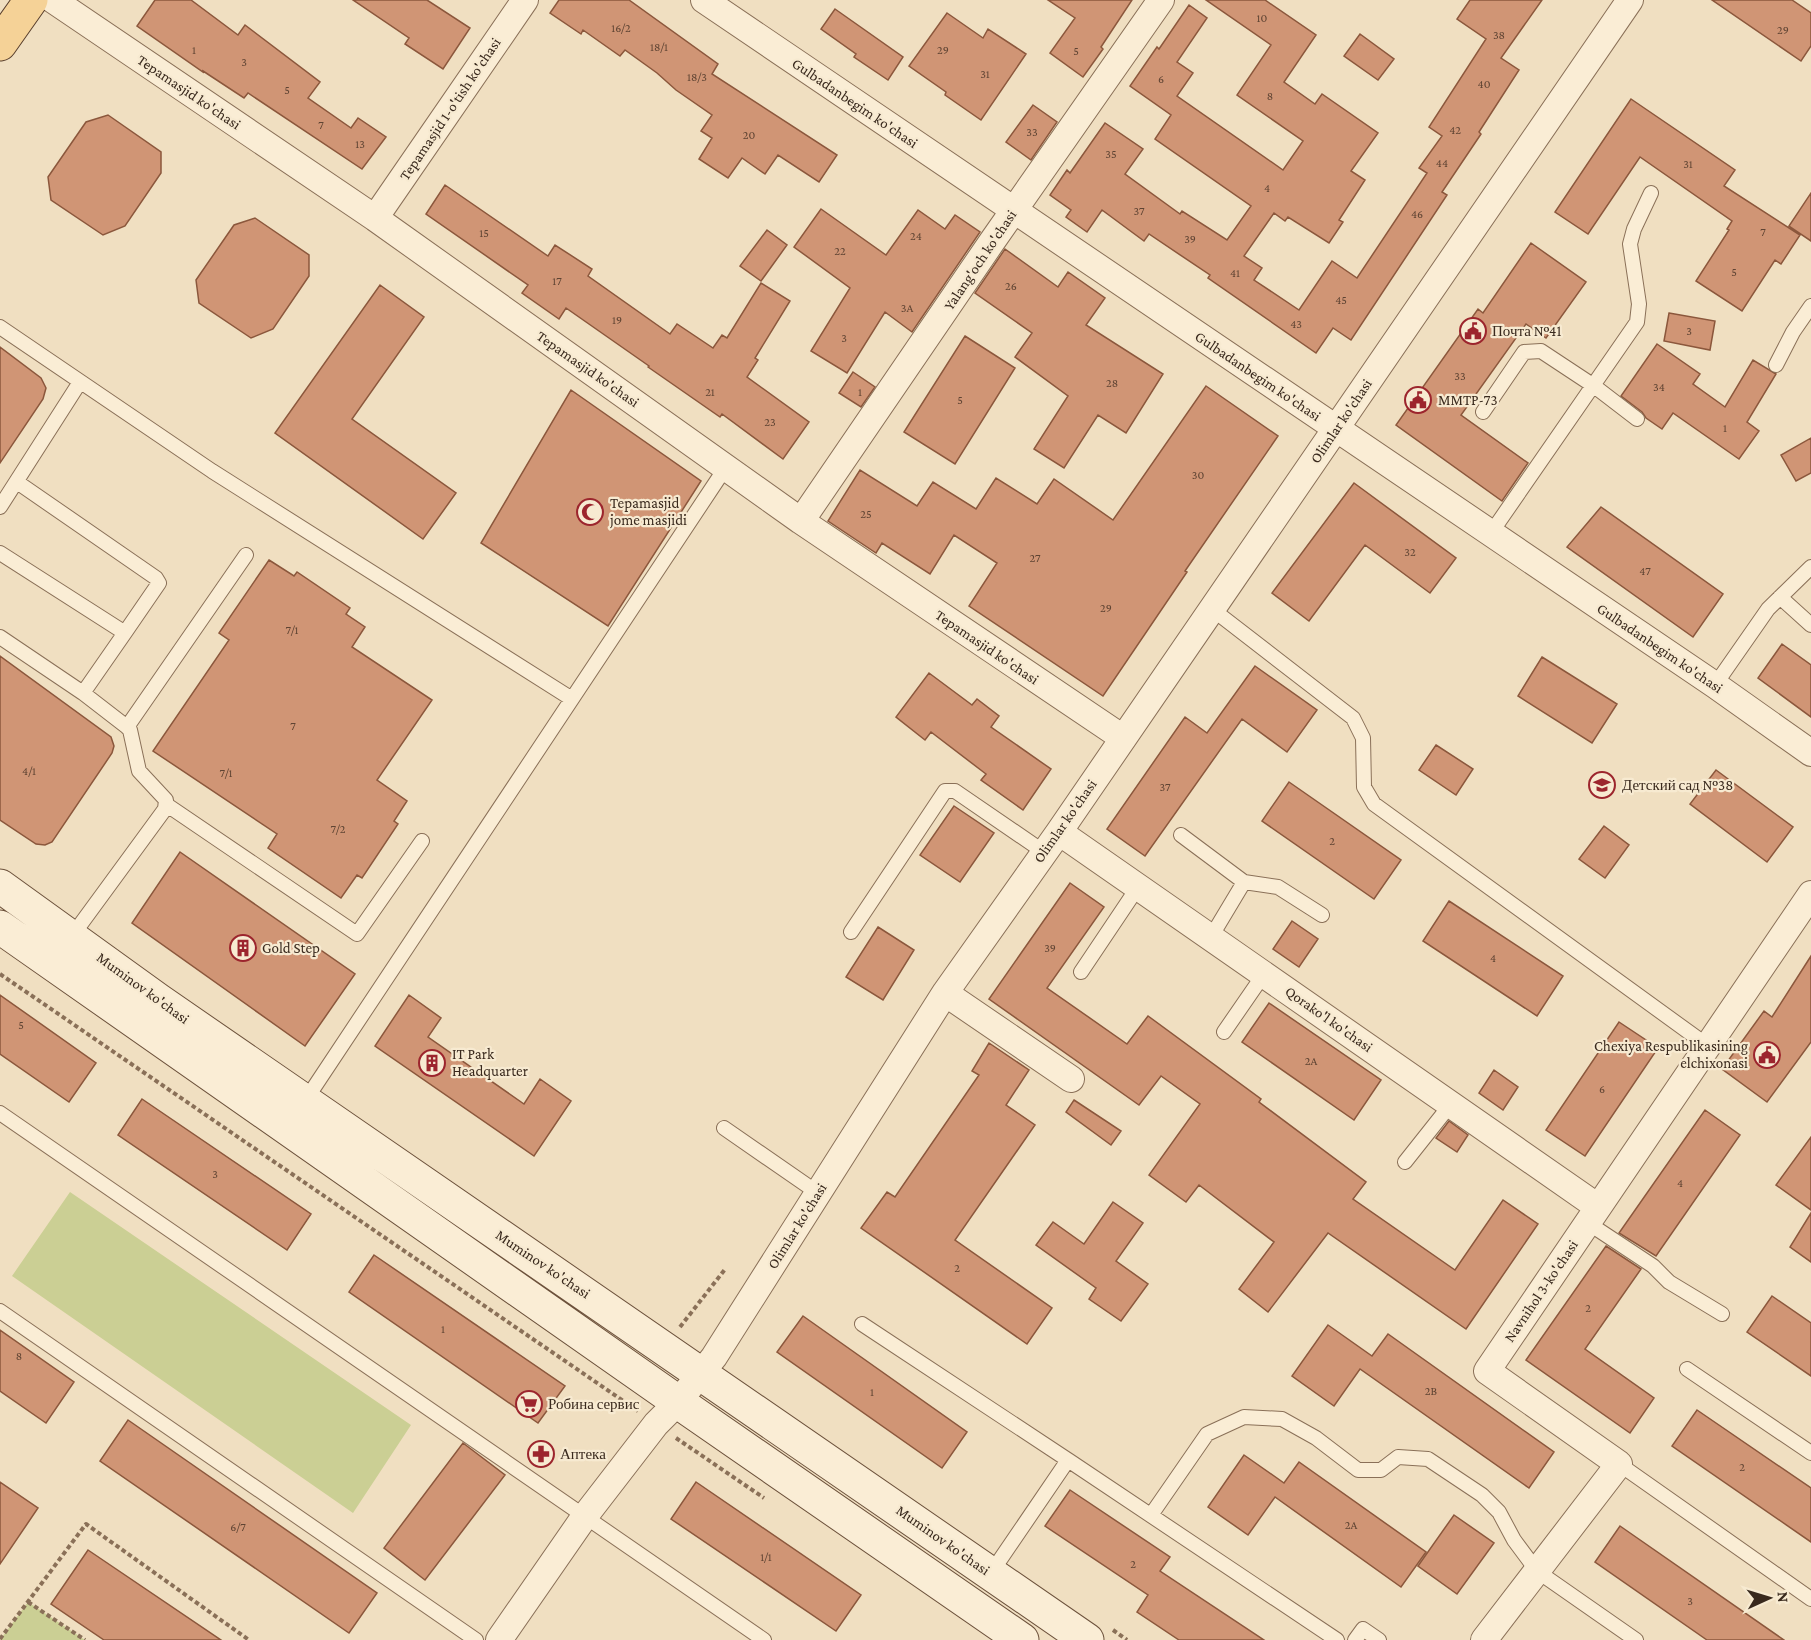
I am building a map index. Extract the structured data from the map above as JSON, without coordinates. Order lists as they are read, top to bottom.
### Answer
{
  "streets": {
    "main road": ["Muminov ko'chasi"],
    "street": [
      "Tepamasjid ko'chasi",
      "Gulbadanbegim ko'chasi",
      "Tepamasjid 1-o'tish ko'chasi",
      "Yalang'och ko'chasi",
      "Olimlar ko'chasi",
      "Qorako'l ko'chasi",
      "Navnihol 3-ko'chasi"
    ]
  },
  "crossings": [
    ["Tepamasjid ko'chasi", "Tepamasjid 1-o'tish ko'chasi"],
    ["Tepamasjid ko'chasi", "Yalang'och ko'chasi"],
    ["Tepamasjid ko'chasi", "Olimlar ko'chasi"],
    ["Gulbadanbegim ko'chasi", "Yalang'och ko'chasi"],
    ["Gulbadanbegim ko'chasi", "Olimlar ko'chasi"],
    ["Olimlar ko'chasi", "Muminov ko'chasi"],
    ["Olimlar ko'chasi", "Qorako'l ko'chasi"],
    ["Qorako'l ko'chasi", "Navnihol 3-ko'chasi"]
  ],
  "places": {
    "public building": ["Почта №41", "MMTP-73", "Chexiya Respublikasining elchixonasi"],
    "mosque": ["Tepamasjid jome masjidi"],
    "school or university": ["Детский сад №38"],
    "building": ["Gold Step", "IT Park Headquarter"],
    "supermarket": ["Робина сервис"],
    "pharmacy": ["Аптека"]
  },
  "house_numbers": [
    "10",
    "16/2",
    "29",
    "38",
    "18/1",
    "1",
    "29",
    "5",
    "3",
    "31",
    "18/3",
    "6",
    "40",
    "5",
    "8",
    "7",
    "42",
    "33",
    "20",
    "13",
    "35",
    "44",
    "31",
    "4",
    "37",
    "46",
    "7",
    "15",
    "24",
    "39",
    "22",
    "5",
    "41",
    "17",
    "26",
    "45",
    "3A",
    "19",
    "43",
    "3",
    "3",
    "33",
    "28",
    "34",
    "21",
    "1",
    "5",
    "23",
    "1",
    "30",
    "25",
    "32",
    "27",
    "47",
    "29",
    "7/1",
    "7",
    "4/1",
    "7/1",
    "37",
    "7/2",
    "2",
    "39",
    "4",
    "5",
    "2A",
    "6",
    "3",
    "4",
    "2",
    "2",
    "1",
    "8",
    "2B",
    "1",
    "2",
    "2A",
    "6/7",
    "1/1",
    "2",
    "3"
  ],
  "north": "right"
}
